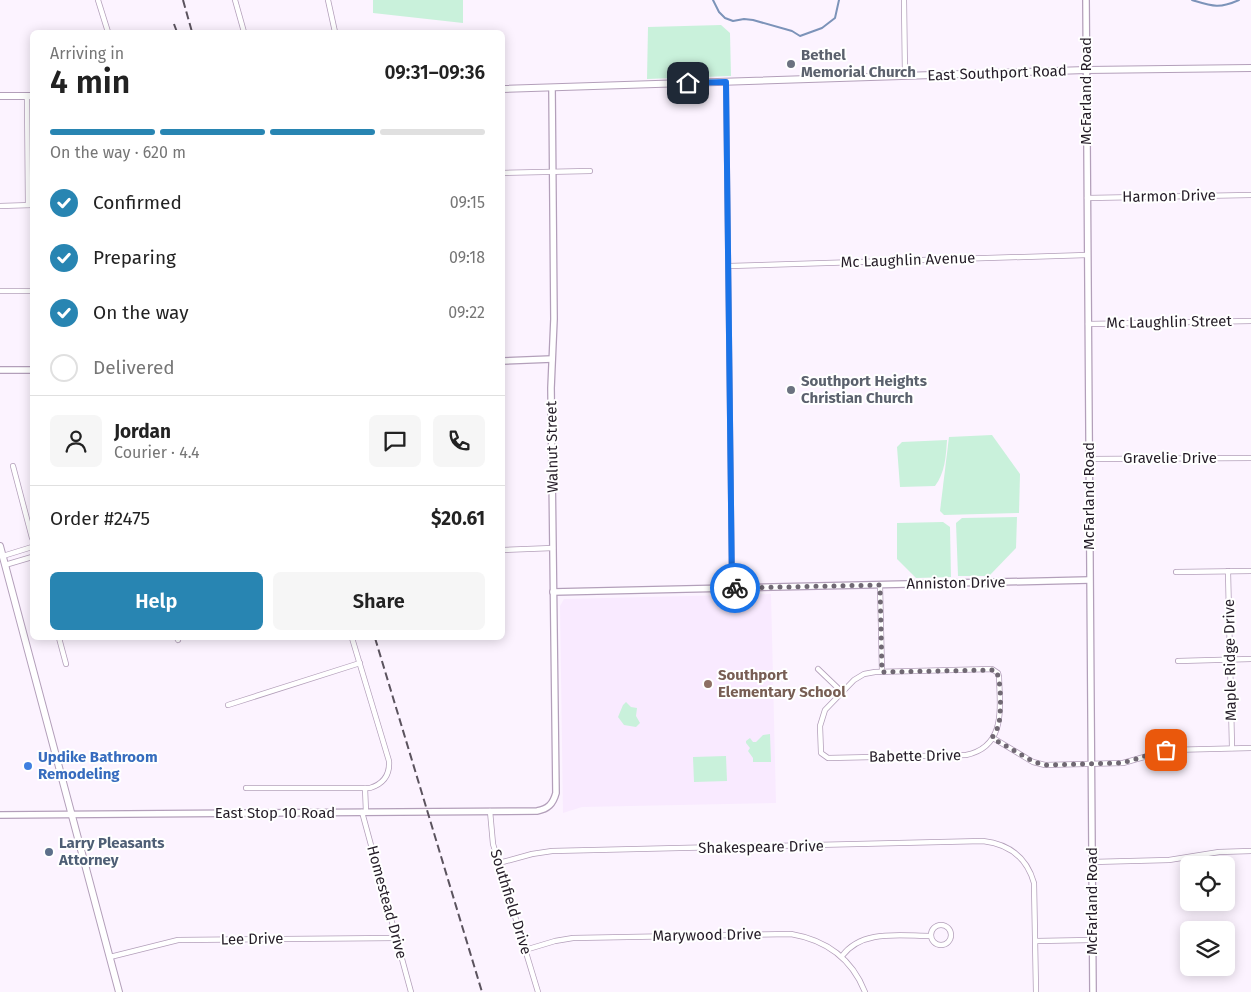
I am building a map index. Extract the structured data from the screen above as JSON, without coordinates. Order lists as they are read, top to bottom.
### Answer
{
  "streets": {
    "main road": ["East Southport Road"],
    "street": [
      "McFarland Road",
      "Harmon Drive",
      "Mc Laughlin Avenue",
      "Mc Laughlin Street",
      "Walnut Street",
      "Gravelie Drive",
      "Anniston Drive",
      "Maple Ridge Drive",
      "Babette Drive",
      "East Stop 10 Road",
      "Shakespeare Drive",
      "Homestead Drive",
      "Southfield Drive",
      "Marywood Drive",
      "Lee Drive"
    ]
  },
  "crossings": [
    ["East Southport Road", "McFarland Road"],
    ["East Southport Road", "Walnut Street"],
    ["McFarland Road", "Harmon Drive"],
    ["McFarland Road", "Mc Laughlin Avenue"],
    ["McFarland Road", "Mc Laughlin Street"],
    ["McFarland Road", "Gravelie Drive"],
    ["McFarland Road", "Anniston Drive"],
    ["Walnut Street", "Anniston Drive"],
    ["Walnut Street", "East Stop 10 Road"],
    ["East Stop 10 Road", "Homestead Drive"],
    ["East Stop 10 Road", "Southfield Drive"],
    ["Shakespeare Drive", "Southfield Drive"],
    ["Homestead Drive", "Lee Drive"],
    ["Southfield Drive", "Marywood Drive"]
  ],
  "places": [
    "Bethel Memorial Church",
    "Southport Heights Christian Church",
    "Southport Elementary School",
    "Updike Bathroom Remodeling",
    "Larry Pleasants Attorney"
  ],
  "page": {
    "heading": ["4 min", "Arriving in", "09:31–09:36"],
    "panel": [
      "Jordan",
      "Courier · 4.4",
      "Order #2475",
      "$20.61"
    ],
    "bar": "On the way · 620 m",
    "list": [
      ["Confirmed", "09:15"],
      ["Preparing", "09:18"],
      ["On the way", "09:22"],
      "Delivered"
    ],
    "buttons": ["Help", "Share"]
  }
}
